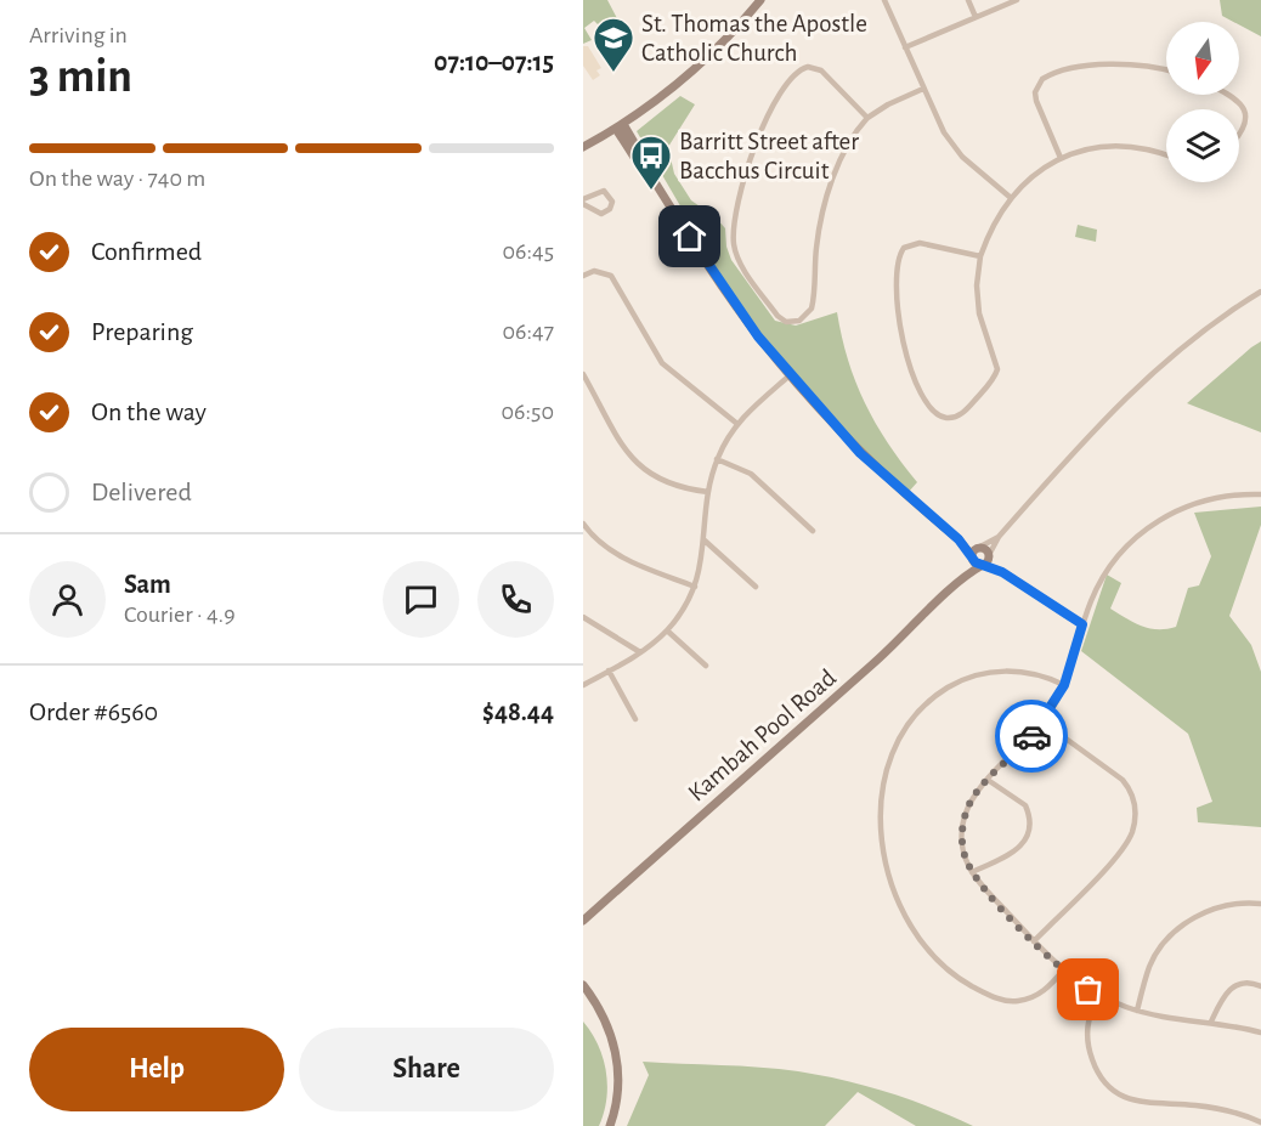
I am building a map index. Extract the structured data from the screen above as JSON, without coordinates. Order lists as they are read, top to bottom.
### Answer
{
  "streets": {
    "street": ["Kambah Pool Road"]
  },
  "places": {
    "school or university": ["St. Thomas the Apostle Catholic Church"],
    "bus stop": ["Barritt Street after Bacchus Circuit"]
  },
  "north": "bottom",
  "page": {
    "heading": ["3 min", "Arriving in", "07:10–07:15"],
    "panel": [
      "Sam",
      "Courier · 4.9",
      "Order #6560",
      "$48.44"
    ],
    "bar": "On the way · 740 m",
    "list": [
      ["Confirmed", "06:45"],
      ["Preparing", "06:47"],
      ["On the way", "06:50"],
      "Delivered"
    ],
    "buttons": ["Help", "Share"]
  }
}
